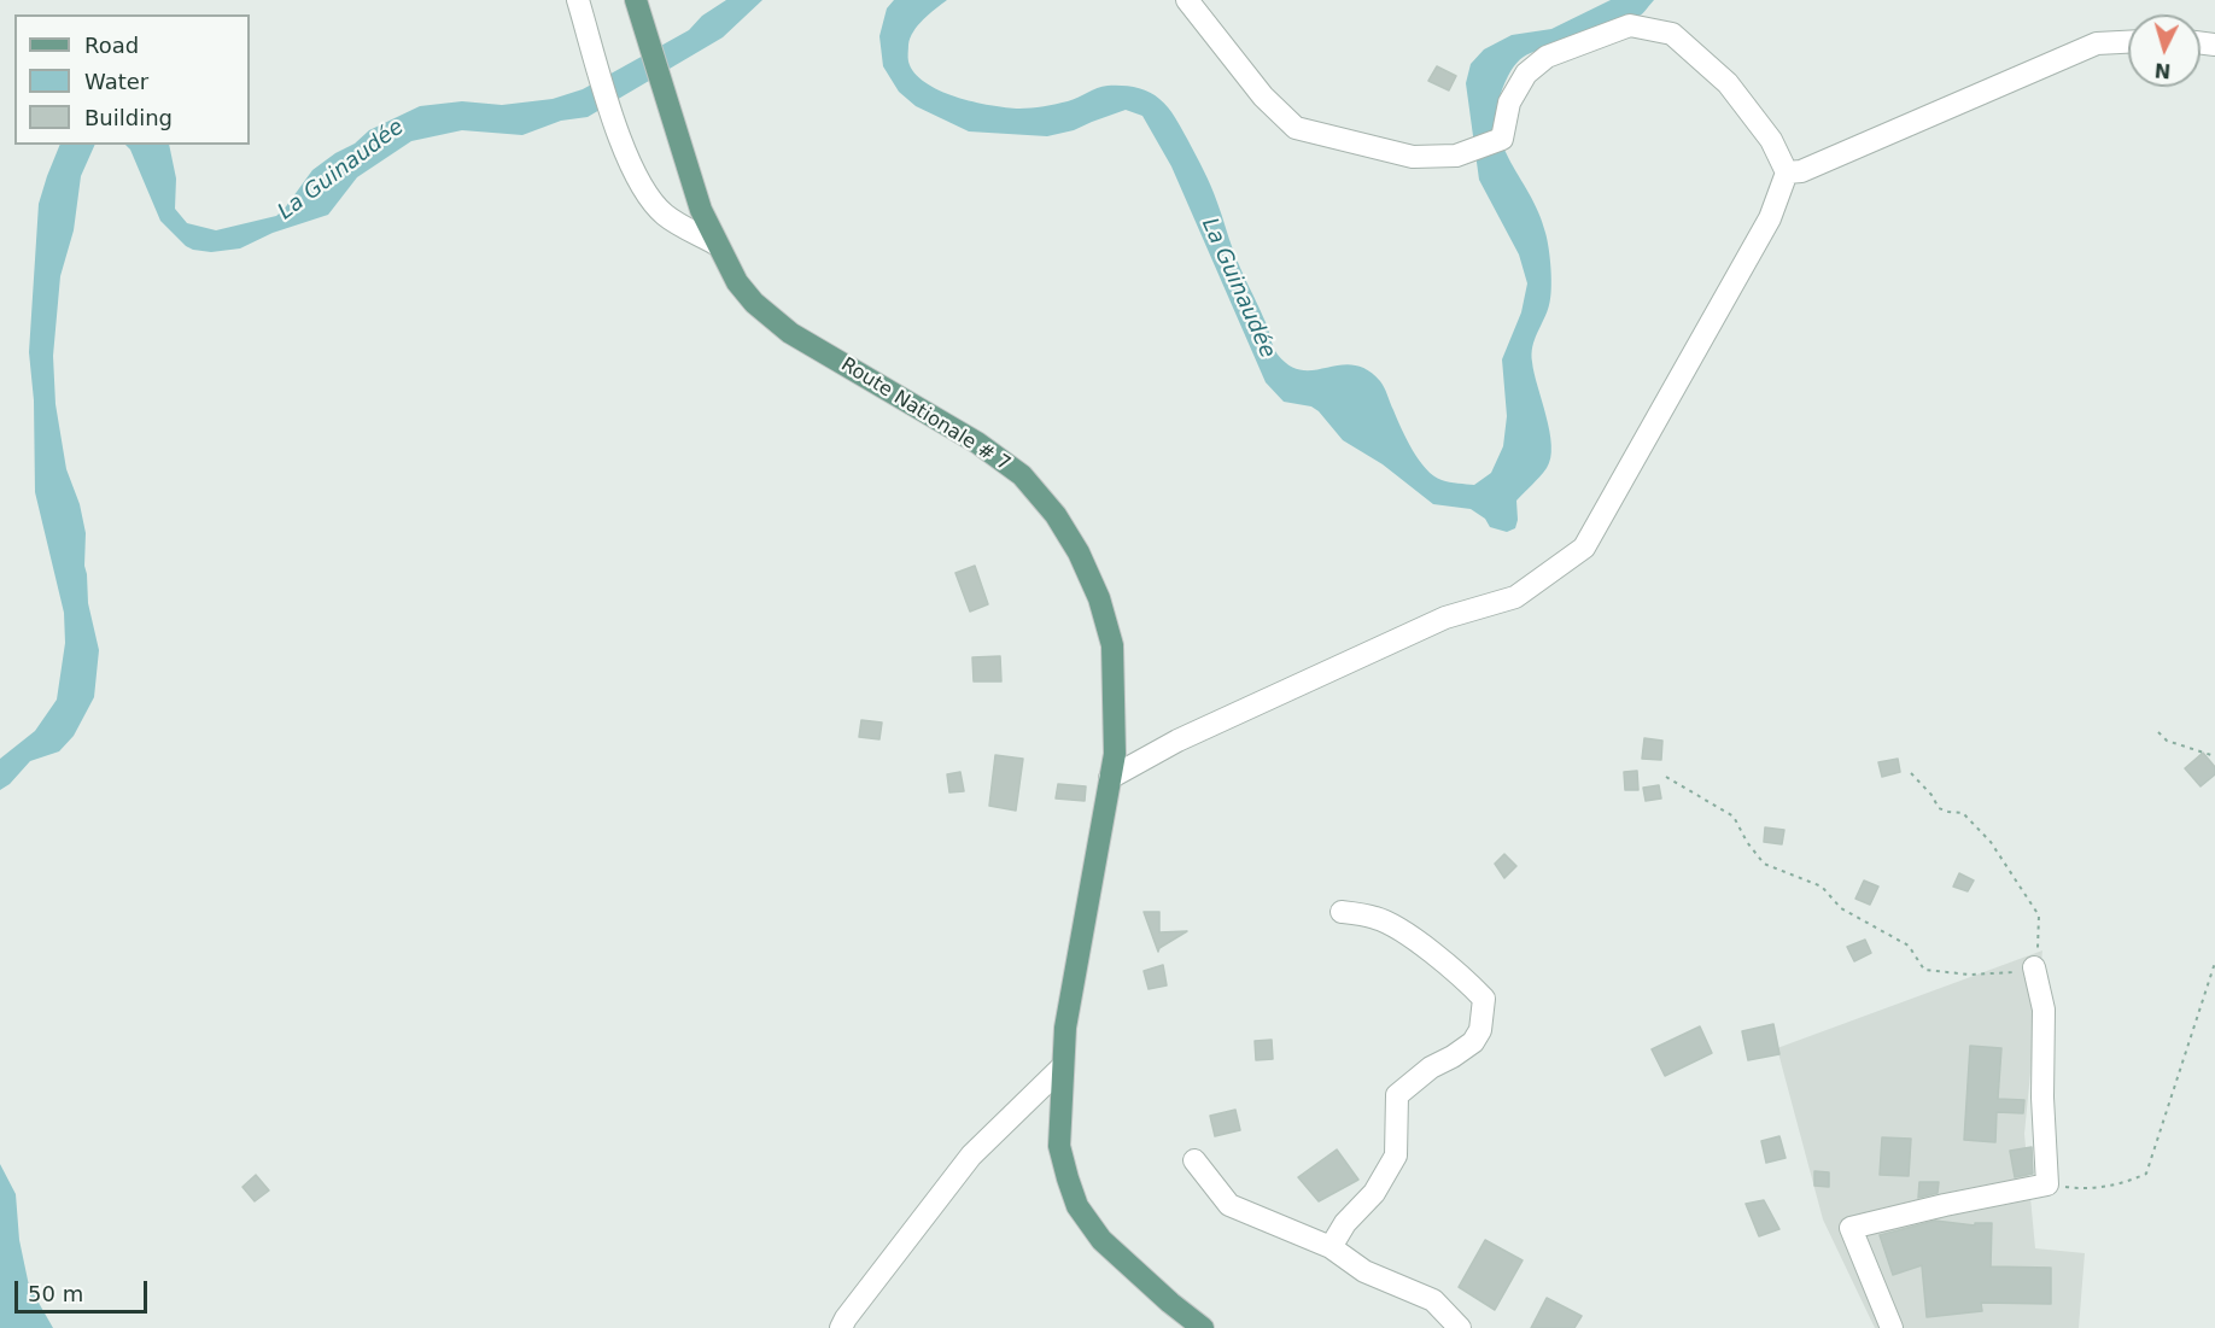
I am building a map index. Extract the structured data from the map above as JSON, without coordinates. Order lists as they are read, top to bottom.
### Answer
{
  "streets": {
    "main road": ["Route Nationale # 7"]
  },
  "water": ["La Guinaudée"],
  "legend": ["Road", "Water", "Building"],
  "scale_bar": "50 m",
  "north": "bottom"
}
